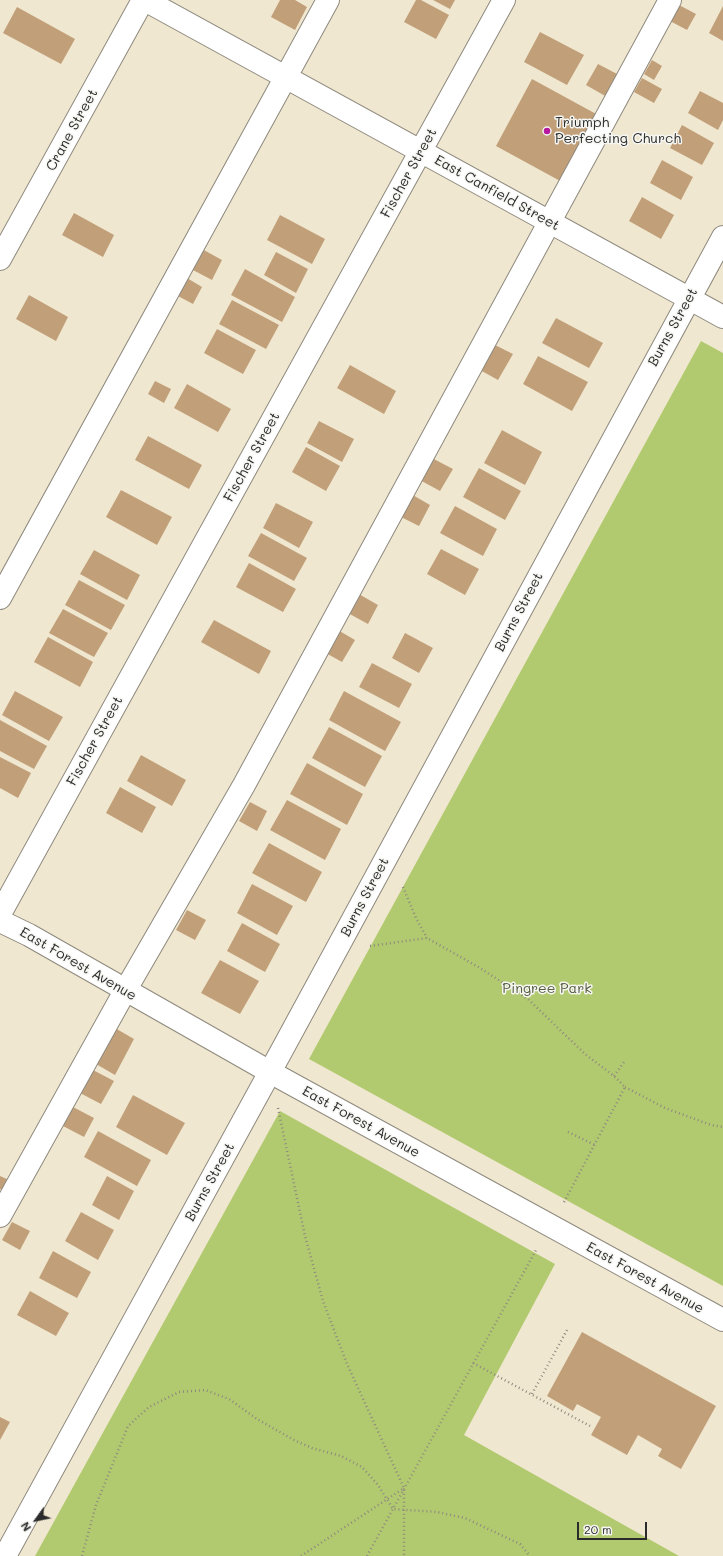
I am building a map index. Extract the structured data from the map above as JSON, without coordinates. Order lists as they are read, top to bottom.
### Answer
{
  "streets": {
    "street": [
      "Crane Street",
      "Fischer Street",
      "East Canfield Street",
      "Burns Street",
      "East Forest Avenue"
    ]
  },
  "crossings": [
    ["Crane Street", "East Canfield Street"],
    ["Fischer Street", "East Canfield Street"],
    ["East Canfield Street", "Burns Street"],
    ["Burns Street", "East Forest Avenue"]
  ],
  "parks": ["Pingree Park"],
  "places": ["Triumph Perfecting Church"],
  "scale_bar": "20 m",
  "north": "bottom left"
}
